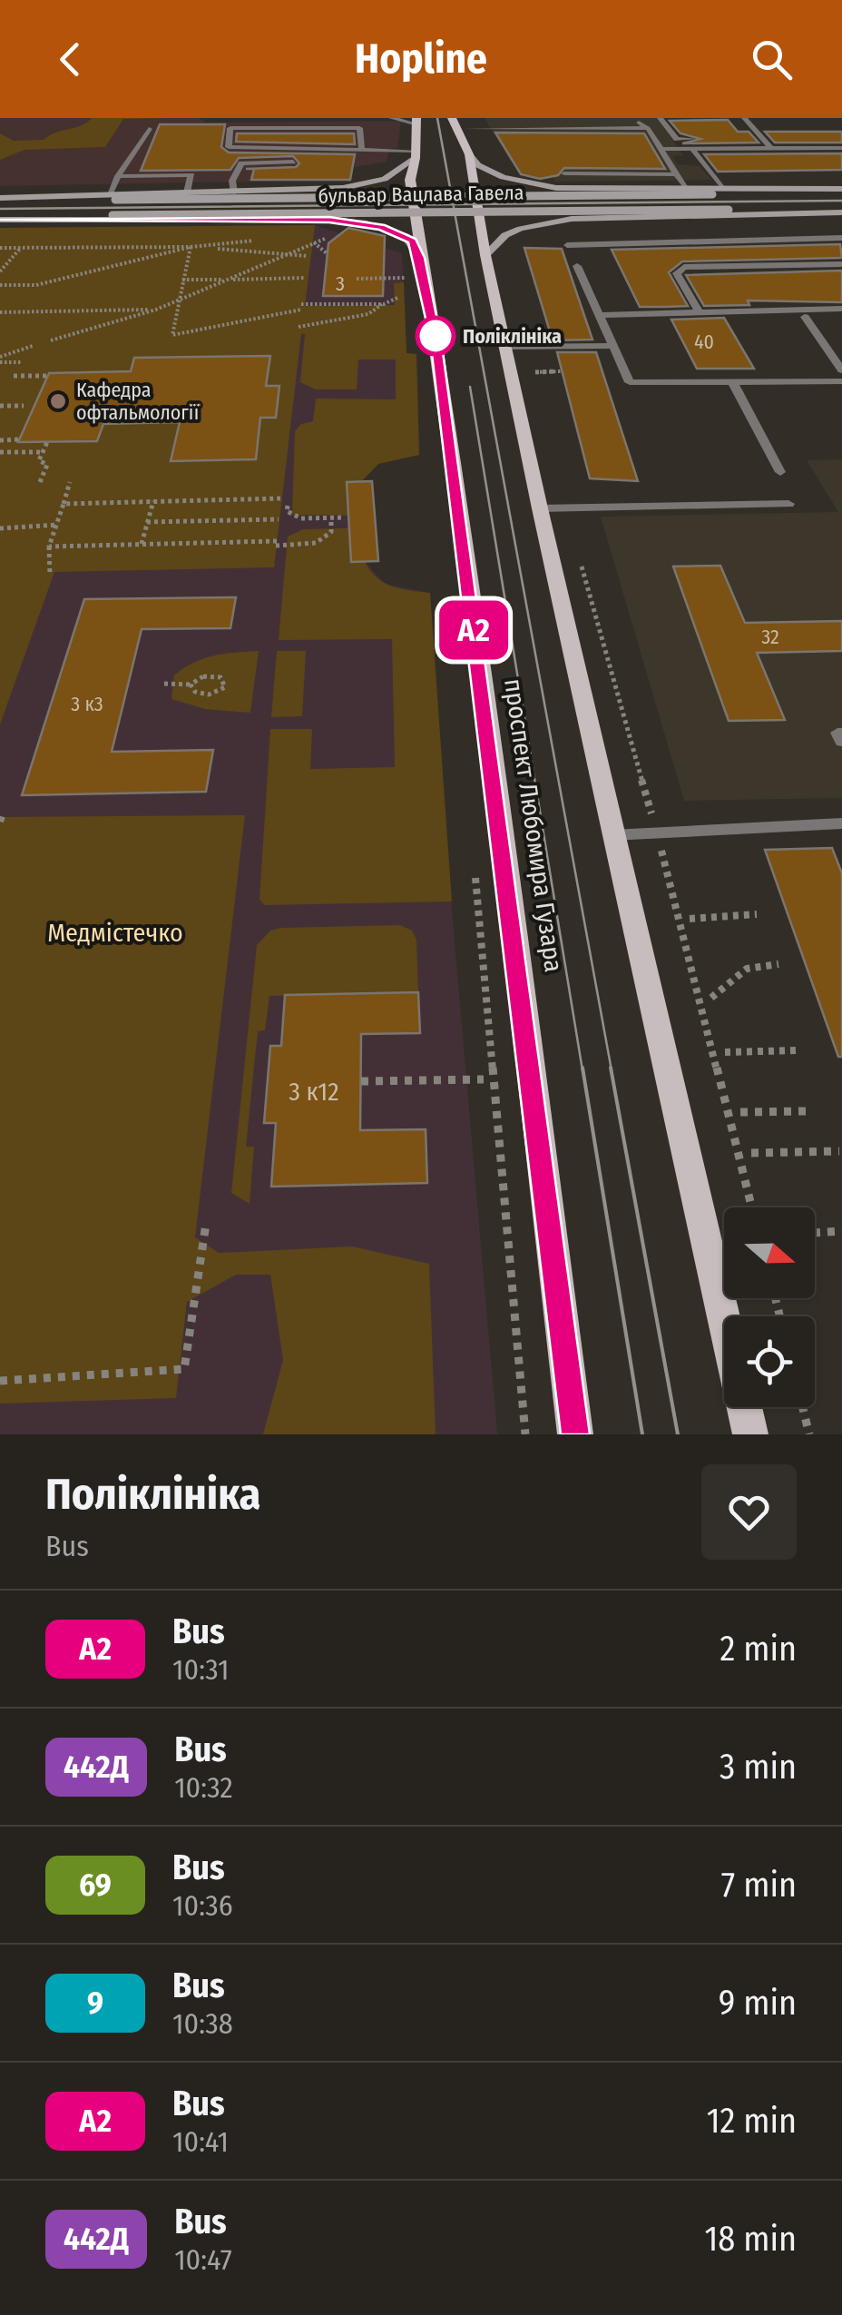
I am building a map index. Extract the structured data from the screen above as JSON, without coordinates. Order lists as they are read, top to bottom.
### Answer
{
  "streets": {
    "main road": ["бульвар Вацлава Гавела", "проспект Любомира Гузара"]
  },
  "parks": ["Медмістечко"],
  "places": ["Поліклініка", "Кафедра офтальмології"],
  "lines": ["bus line А2"],
  "house_numbers": [
    "3",
    "40",
    "32",
    "3 к3",
    "3 к12"
  ],
  "north": "right",
  "page": {
    "header": "Hopline",
    "on_map": "А2",
    "heading": ["Поліклініка", "Bus"],
    "list": [
      {
        "mark": "А2",
        "name": "Bus",
        "note": "10:31",
        "value": "2 min"
      },
      {
        "mark": "442Д",
        "name": "Bus",
        "note": "10:32",
        "value": "3 min"
      },
      {
        "mark": "69",
        "name": "Bus",
        "note": "10:36",
        "value": "7 min"
      },
      {
        "mark": "9",
        "name": "Bus",
        "note": "10:38",
        "value": "9 min"
      },
      {
        "mark": "А2",
        "name": "Bus",
        "note": "10:41",
        "value": "12 min"
      },
      {
        "mark": "442Д",
        "name": "Bus",
        "note": "10:47",
        "value": "18 min"
      }
    ]
  }
}
